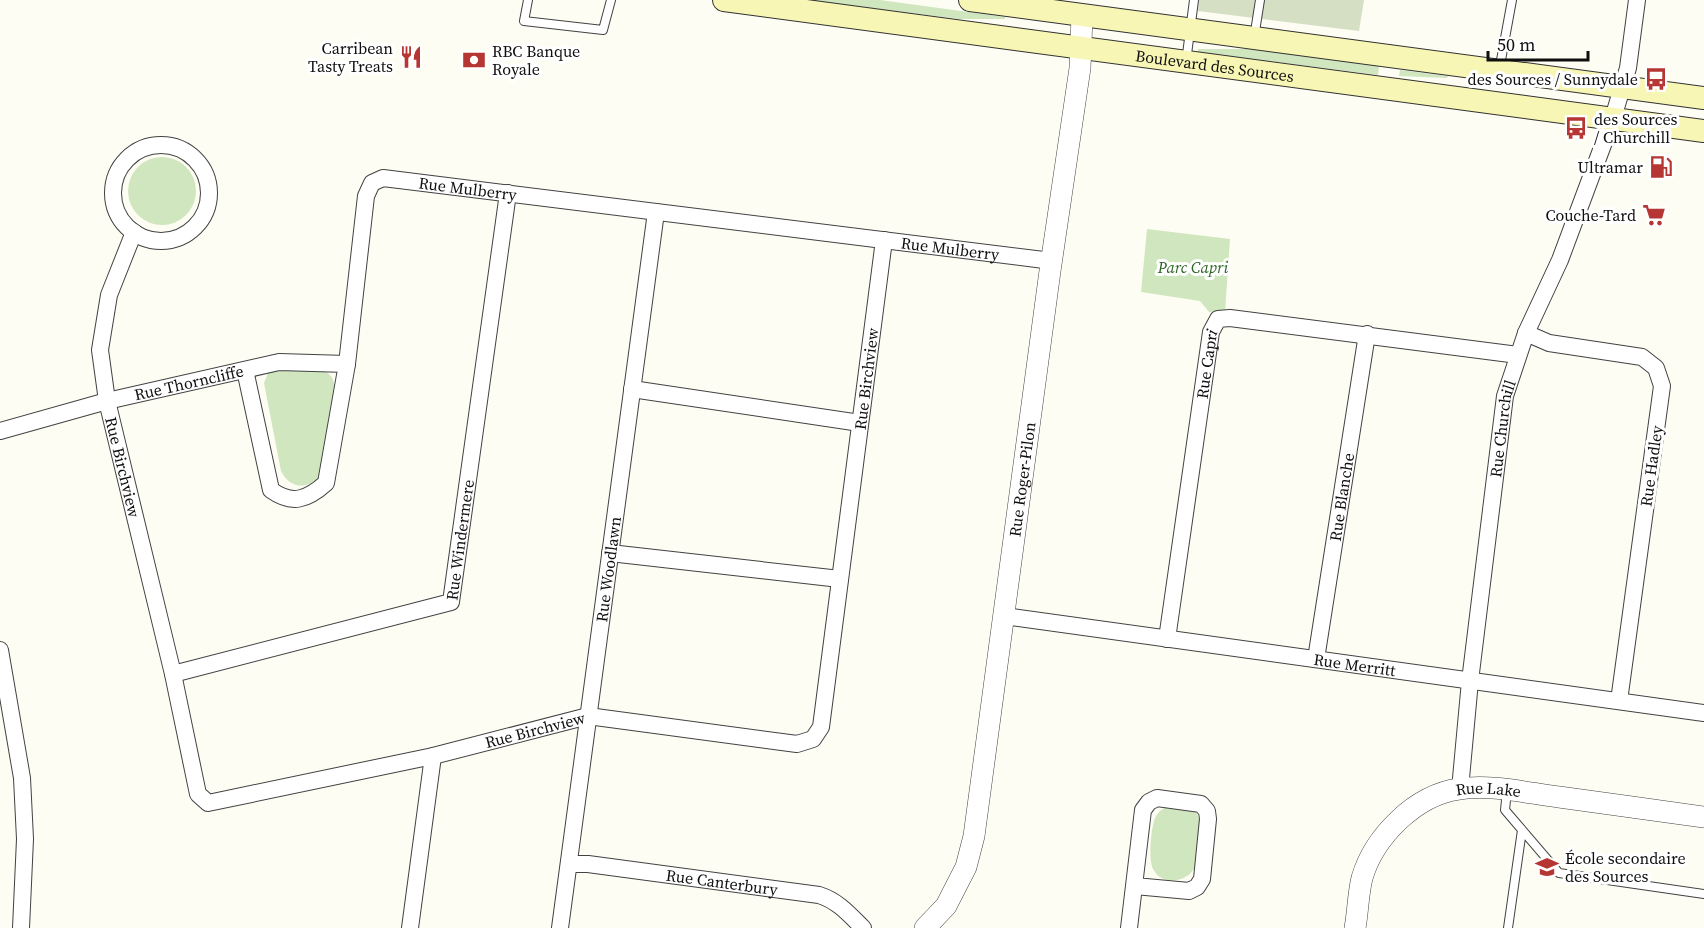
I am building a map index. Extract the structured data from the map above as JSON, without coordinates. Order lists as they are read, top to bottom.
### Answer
{
  "streets": {
    "main road": ["Boulevard des Sources"],
    "street": [
      "Rue Mulberry",
      "Rue Capri",
      "Rue Birchview",
      "Rue Thorncliffe",
      "Rue Churchill",
      "Rue Hadley",
      "Rue Roger-Pilon",
      "Rue Blanche",
      "Rue Windermere",
      "Rue Woodlawn",
      "Rue Merritt",
      "Rue Lake",
      "Rue Canterbury"
    ]
  },
  "crossings": [
    ["Boulevard des Sources", "Rue Churchill"],
    ["Boulevard des Sources", "Rue Roger-Pilon"],
    ["Rue Mulberry", "Rue Birchview"],
    ["Rue Mulberry", "Rue Thorncliffe"],
    ["Rue Mulberry", "Rue Roger-Pilon"],
    ["Rue Mulberry", "Rue Windermere"],
    ["Rue Mulberry", "Rue Woodlawn"],
    ["Rue Capri", "Rue Churchill"],
    ["Rue Capri", "Rue Blanche"],
    ["Rue Capri", "Rue Merritt"],
    ["Rue Birchview", "Rue Thorncliffe"],
    ["Rue Birchview", "Rue Windermere"],
    ["Rue Birchview", "Rue Woodlawn"],
    ["Rue Churchill", "Rue Hadley"],
    ["Rue Churchill", "Rue Merritt"],
    ["Rue Churchill", "Rue Lake"],
    ["Rue Hadley", "Rue Merritt"],
    ["Rue Roger-Pilon", "Rue Merritt"],
    ["Rue Blanche", "Rue Merritt"],
    ["Rue Woodlawn", "Rue Canterbury"]
  ],
  "parks": ["Parc Capri"],
  "places": {
    "restaurant": ["Carribean Tasty Treats"],
    "bank": ["RBC Banque Royale"],
    "bus stop": ["des Sources / Sunnydale", "des Sources / Churchill"],
    "fuel station": ["Ultramar"],
    "supermarket": ["Couche-Tard"],
    "school or university": ["École secondaire des Sources"]
  },
  "scale_bar": "50 m"
}
